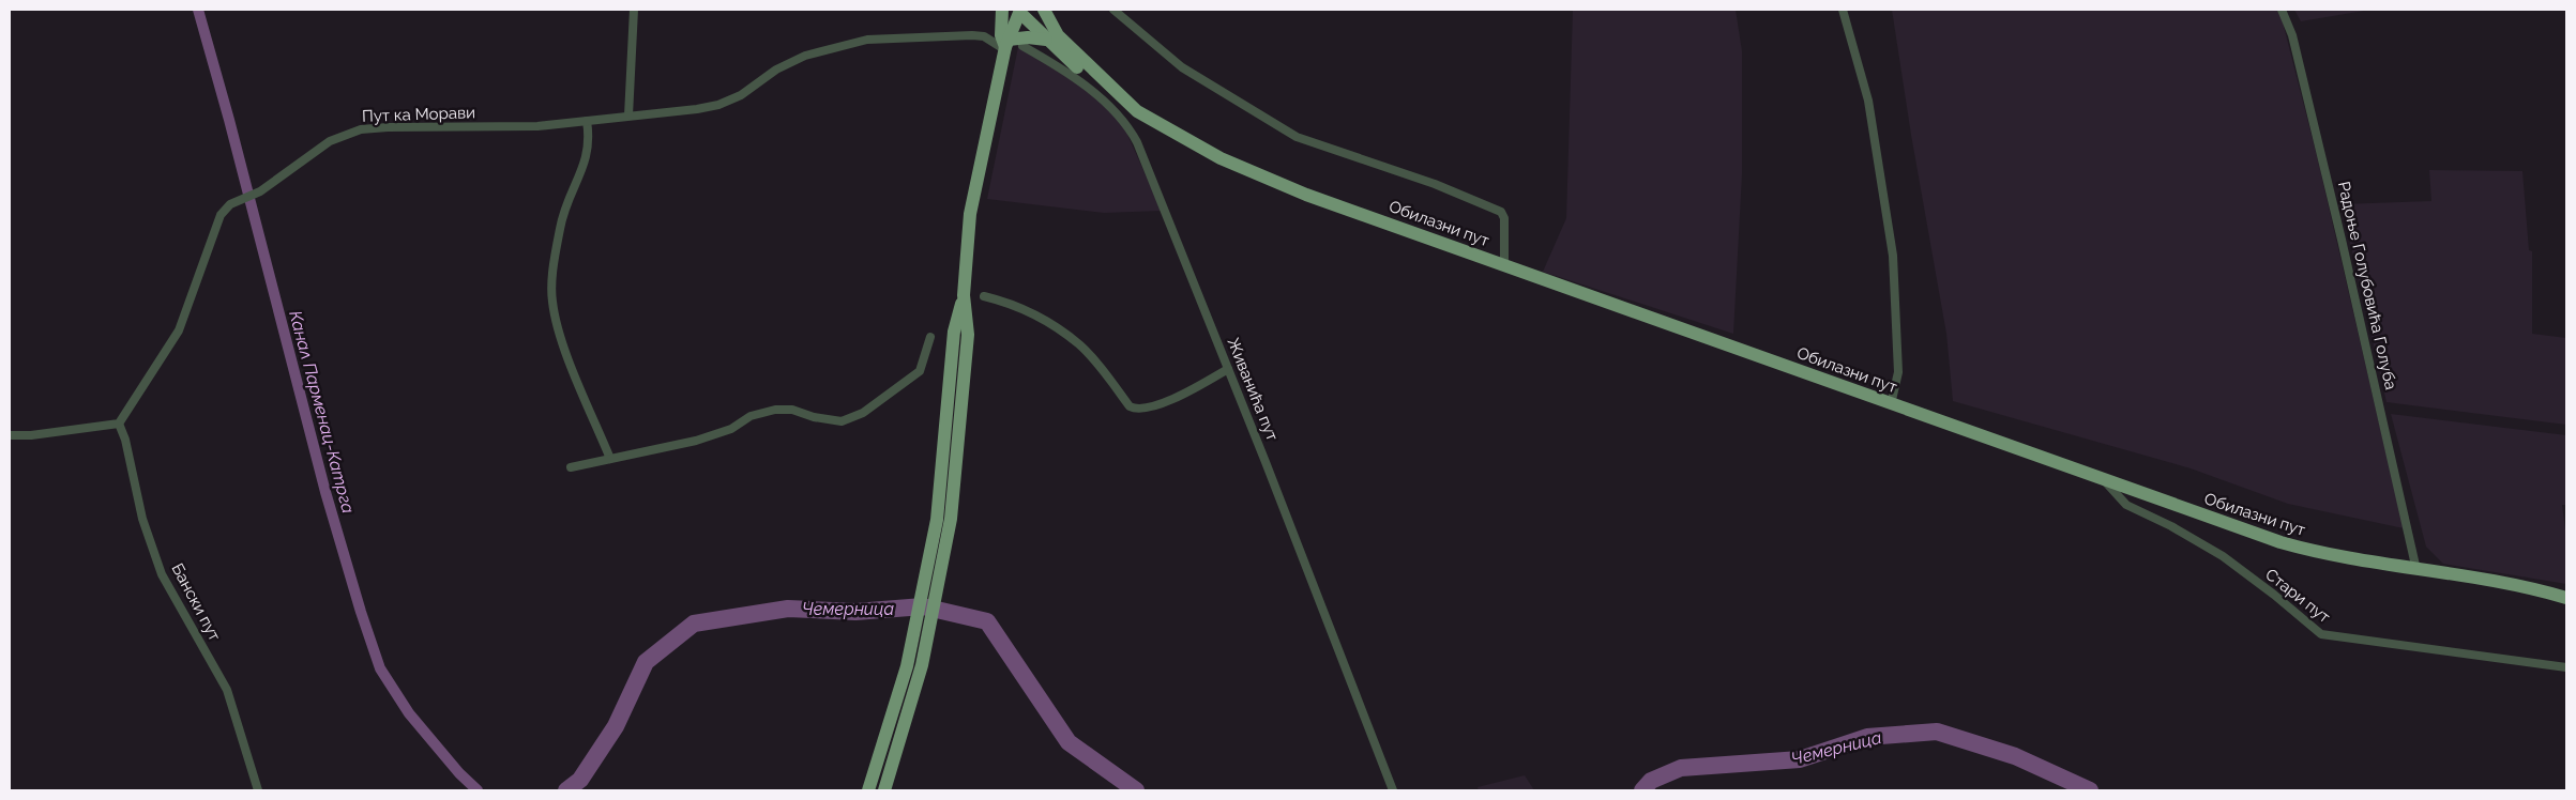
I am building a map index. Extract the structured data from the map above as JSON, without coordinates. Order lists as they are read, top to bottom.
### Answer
{
  "streets": {
    "main road": ["Обилазни пут"],
    "street": [
      "Пут ка Морави",
      "Радоње Голубовића Голуба",
      "Живанића пут",
      "Стари пут",
      "Бански пут"
    ]
  },
  "crossings": [
    ["Пут ка Морави", "Бански пут"],
    ["Обилазни пут", "Радоње Голубовића Голуба"],
    ["Обилазни пут", "Живанића пут"],
    ["Обилазни пут", "Стари пут"]
  ],
  "water": ["Канал Парменац-Катрга", "Чемерница"]
}
